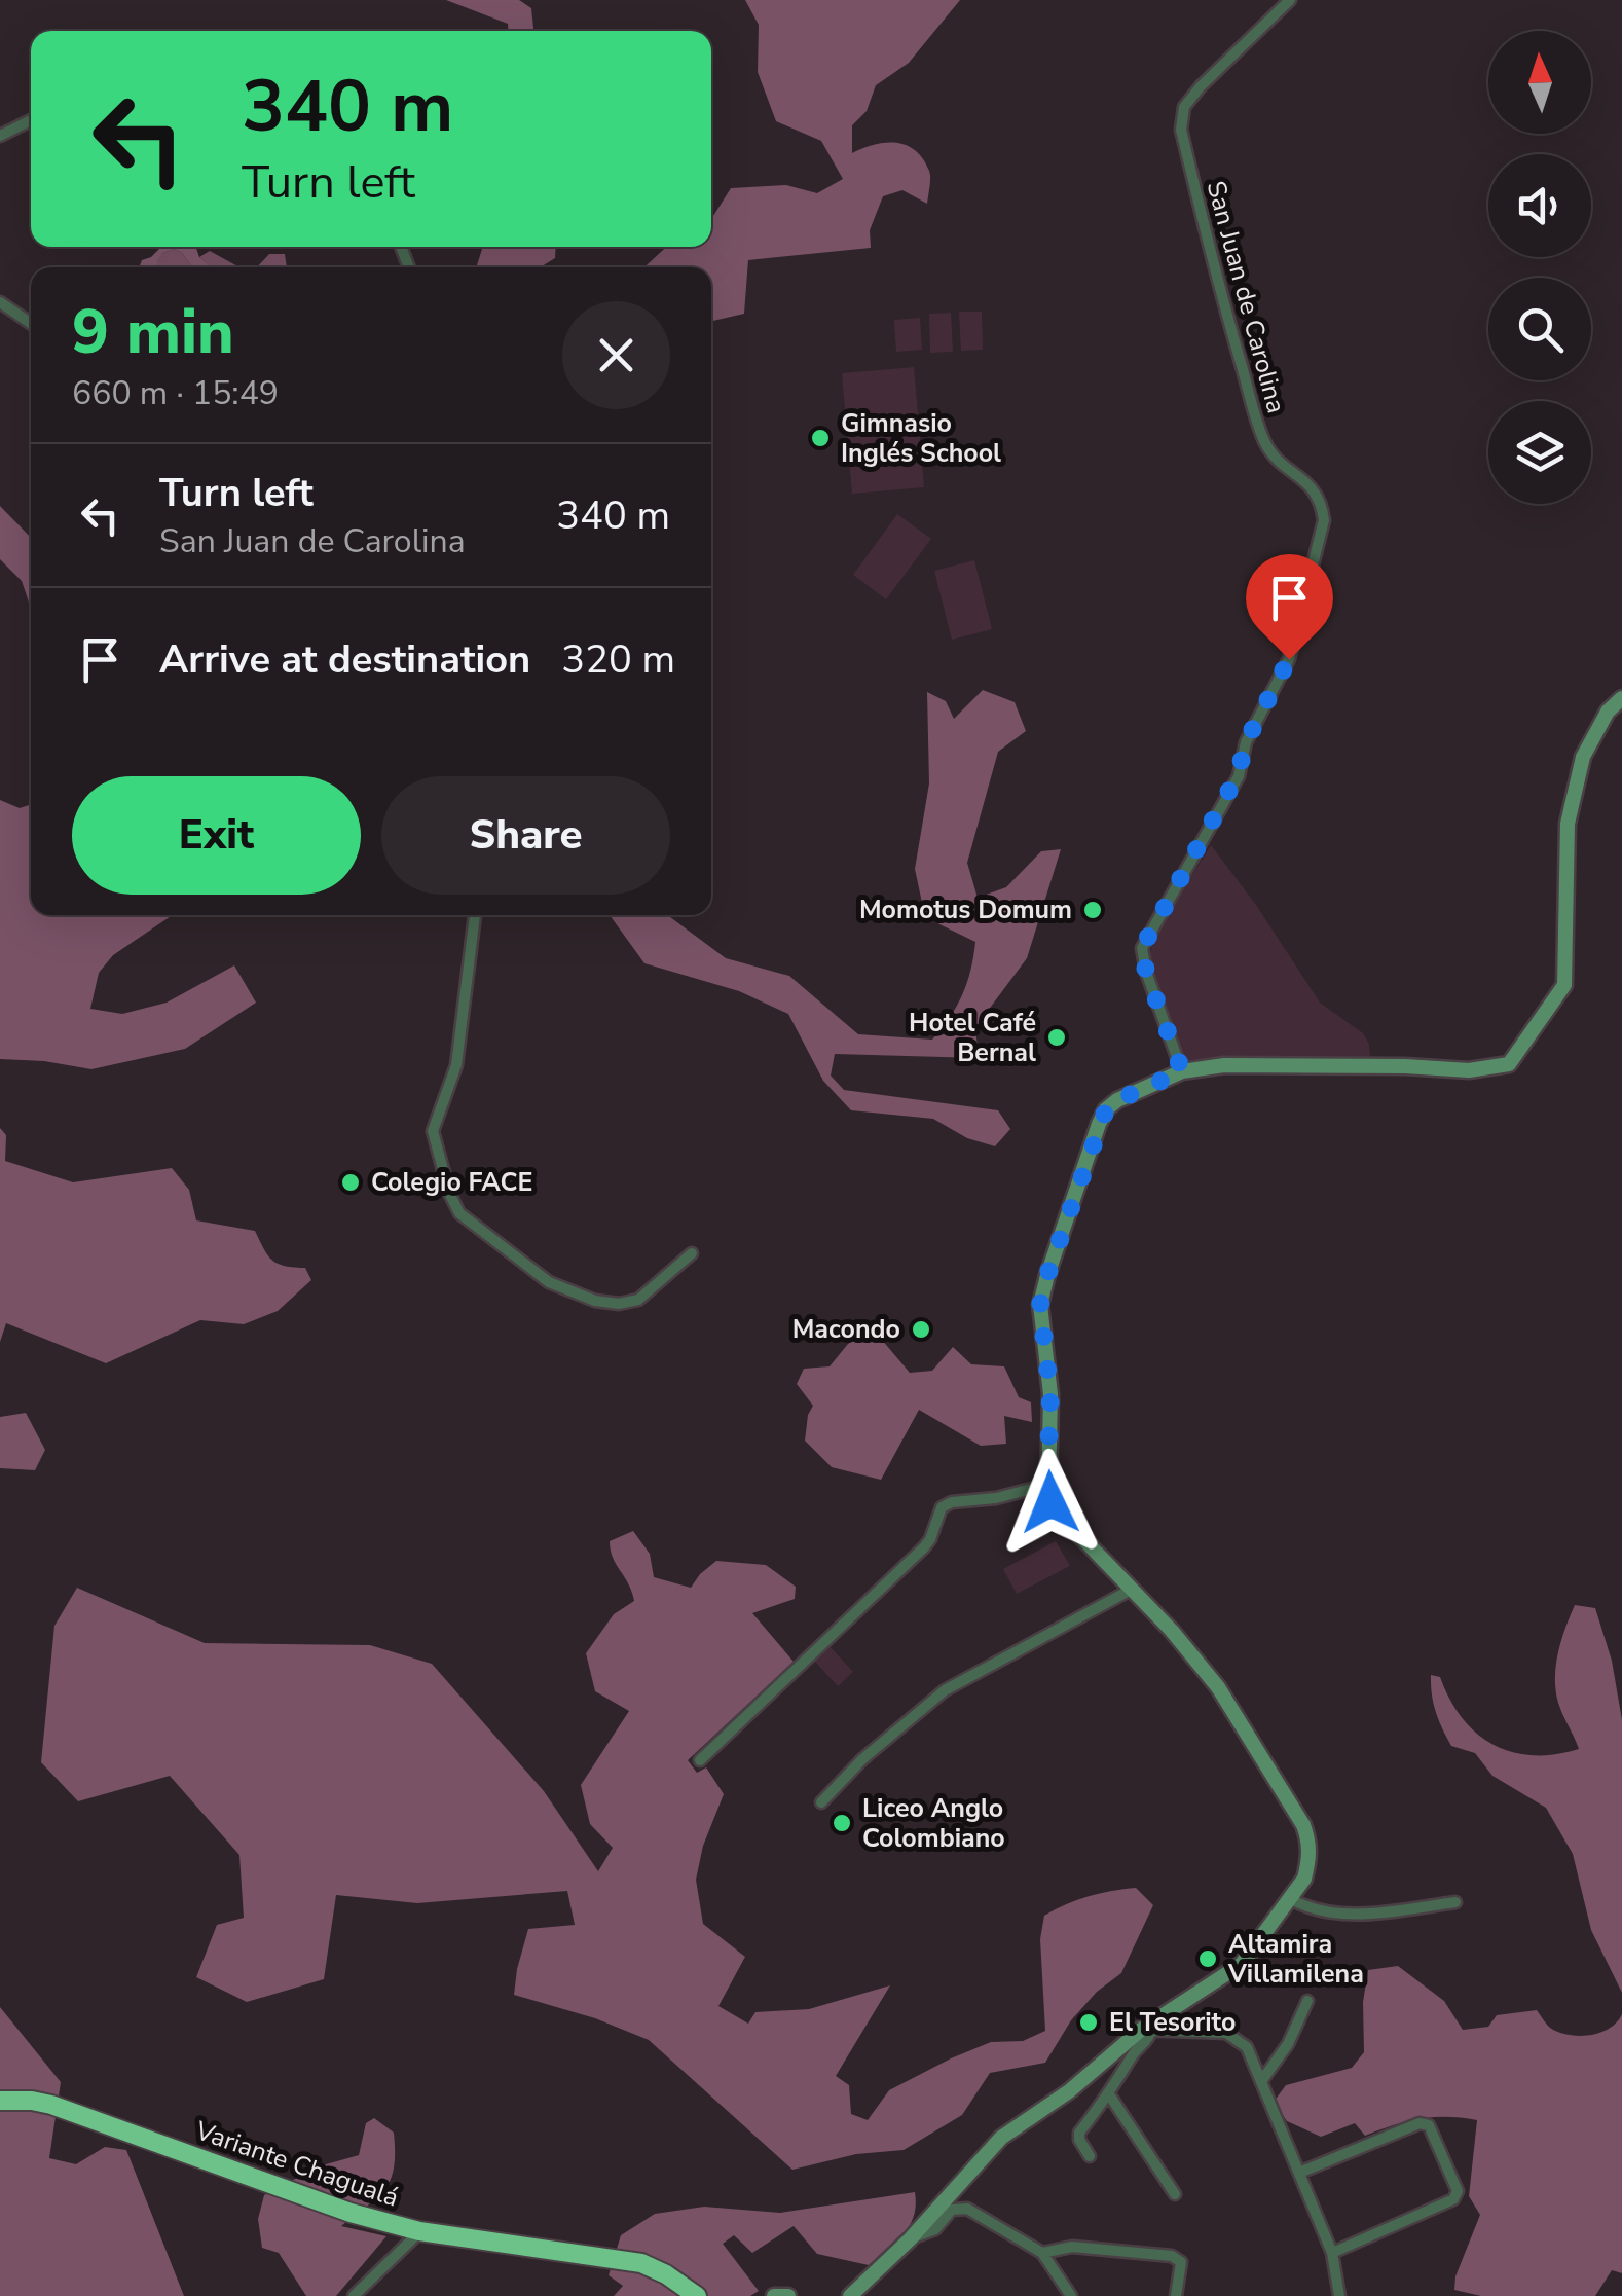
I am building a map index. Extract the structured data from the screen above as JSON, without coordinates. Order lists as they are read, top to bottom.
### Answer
{
  "streets": {
    "highway": ["Variante Chagualá"],
    "street": ["San Juan de Carolina"]
  },
  "places": [
    "Gimnasio Inglés School",
    "Momotus Domum",
    "Hotel Café Bernal",
    "Colegio FACE",
    "Macondo",
    "Liceo Anglo Colombiano",
    "Altamira Villamilena",
    "El Tesorito"
  ],
  "north": "top",
  "page": {
    "turn": ["340 m", "Turn left"],
    "heading": ["9 min", "660 m · 15:49"],
    "list": [
      {
        "name": "Turn left",
        "note": "San Juan de Carolina",
        "value": "340 m"
      },
      {
        "name": "Arrive at destination",
        "value": "320 m"
      }
    ],
    "buttons": ["Exit", "Share"]
  }
}
